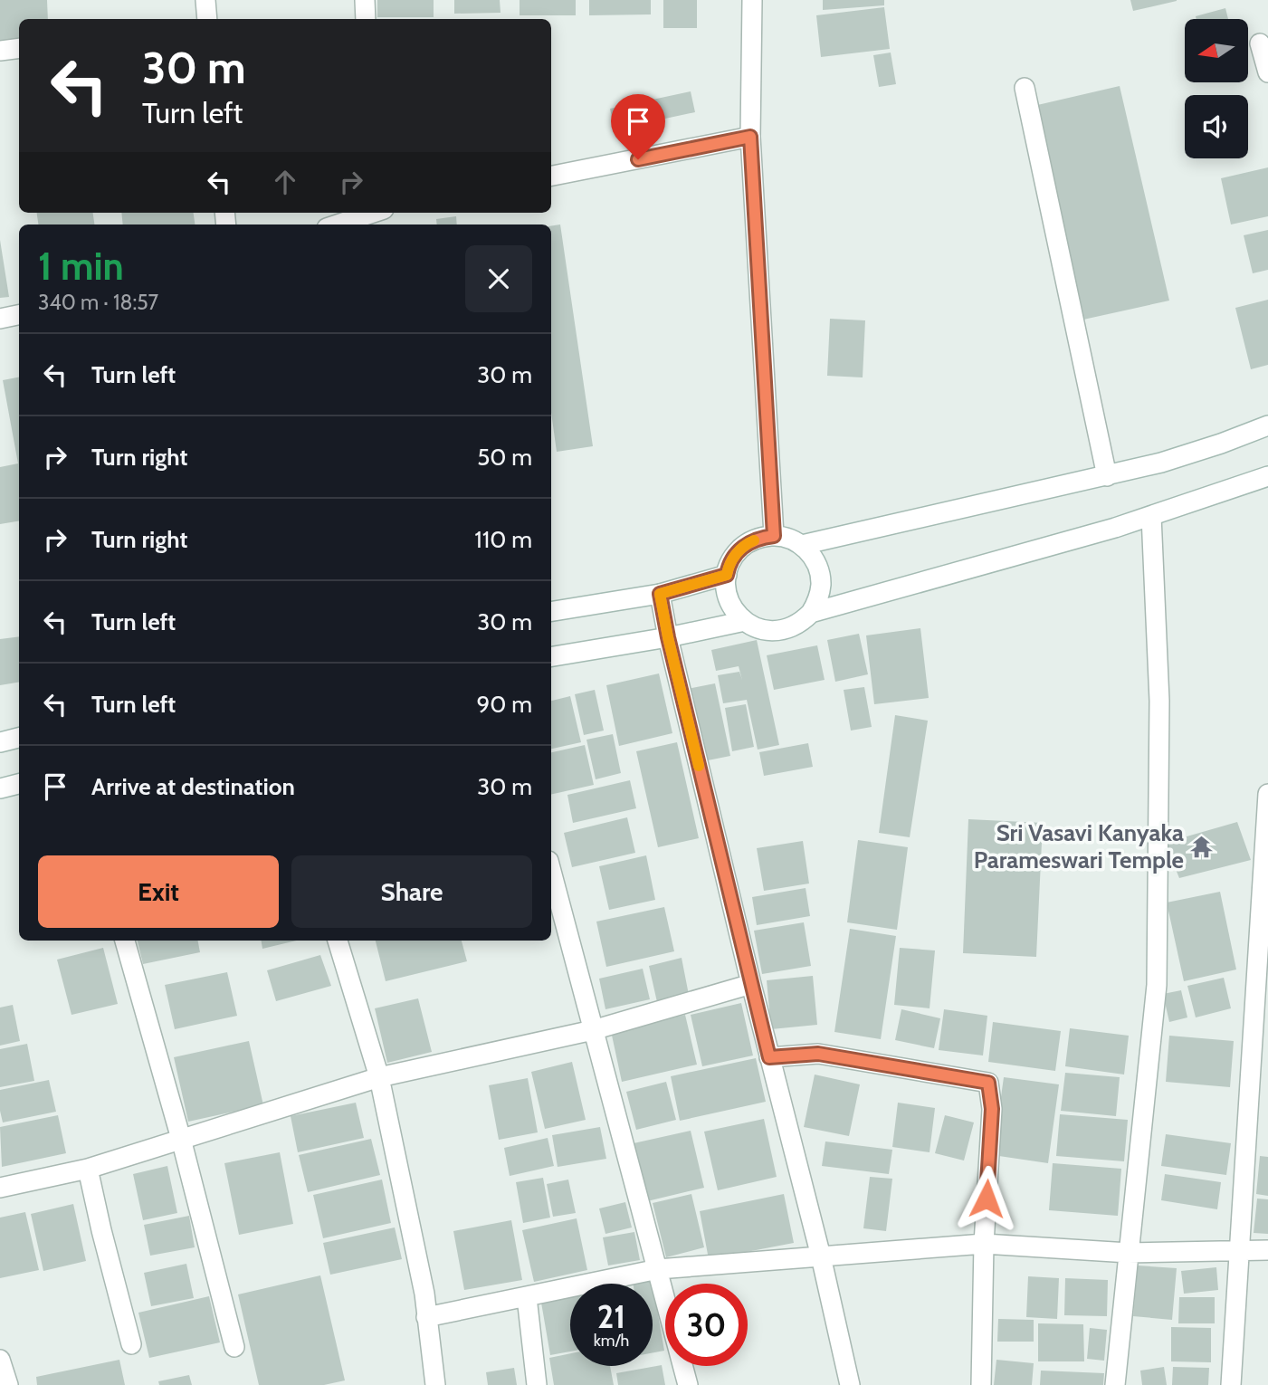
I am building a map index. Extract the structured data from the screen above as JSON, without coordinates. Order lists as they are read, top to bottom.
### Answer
{
  "places": {
    "temple": ["Sri Vasavi Kanyaka Parameswari Temple"]
  },
  "north": "left",
  "page": {
    "turn": ["30 m", "Turn left"],
    "heading": ["1 min", "340 m · 18:57"],
    "list": [
      {
        "name": "Turn left",
        "value": "30 m"
      },
      {
        "name": "Turn right",
        "value": "50 m"
      },
      {
        "name": "Turn right",
        "value": "110 m"
      },
      {
        "name": "Turn left",
        "value": "30 m"
      },
      {
        "name": "Turn left",
        "value": "90 m"
      },
      {
        "name": "Arrive at destination",
        "value": "30 m"
      }
    ],
    "buttons": ["Exit", "Share"],
    "speed": "21 km/h",
    "limit": "30"
  }
}
